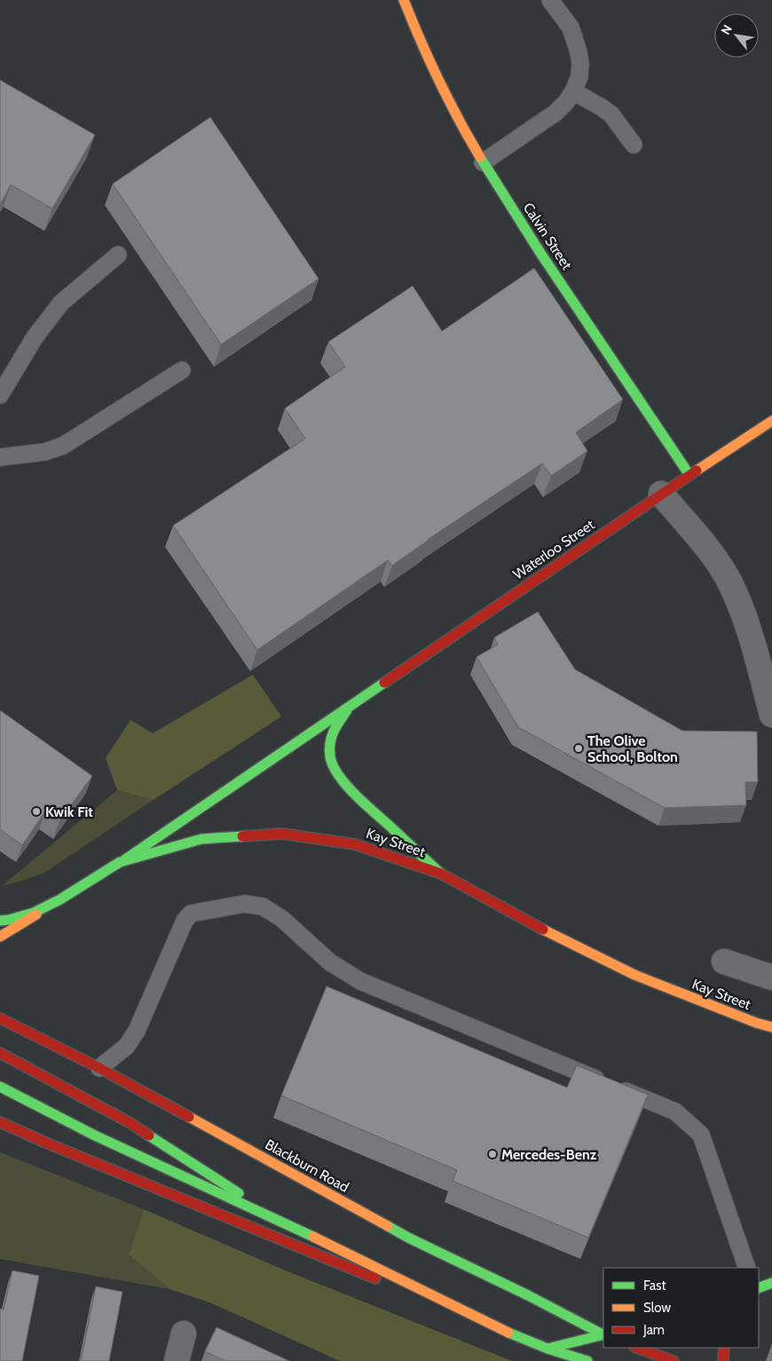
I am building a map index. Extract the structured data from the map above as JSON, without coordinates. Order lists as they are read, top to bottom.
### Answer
{
  "streets": {
    "main road": [
      "Calvin Street",
      "Waterloo Street",
      "Kay Street",
      "Blackburn Road"
    ]
  },
  "crossings": [
    ["Calvin Street", "Waterloo Street"],
    ["Waterloo Street", "Kay Street"]
  ],
  "places": ["The Olive School, Bolton", "Kwik Fit", "Mercedes-Benz"],
  "legend": ["Fast", "Slow", "Jam"],
  "north": "top left"
}
